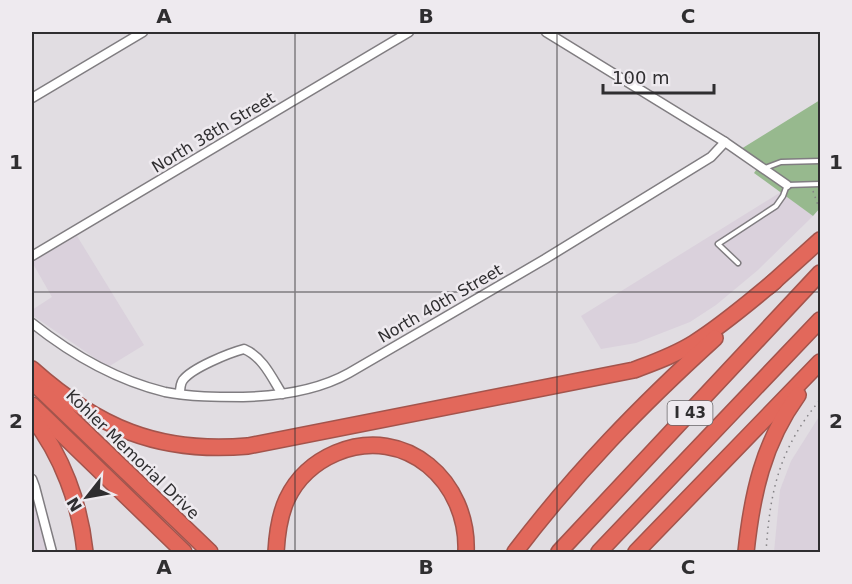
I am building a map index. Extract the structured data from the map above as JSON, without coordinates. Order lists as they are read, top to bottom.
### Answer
{
  "streets": {
    "highway": ["I 43", "Kohler Memorial Drive"],
    "street": ["North 38th Street", "North 40th Street"]
  },
  "scale_bar": "100 m",
  "north": "bottom left",
  "grid": {
    "columns": ["A", "B", "C"],
    "rows": ["1", "2"]
  }
}
